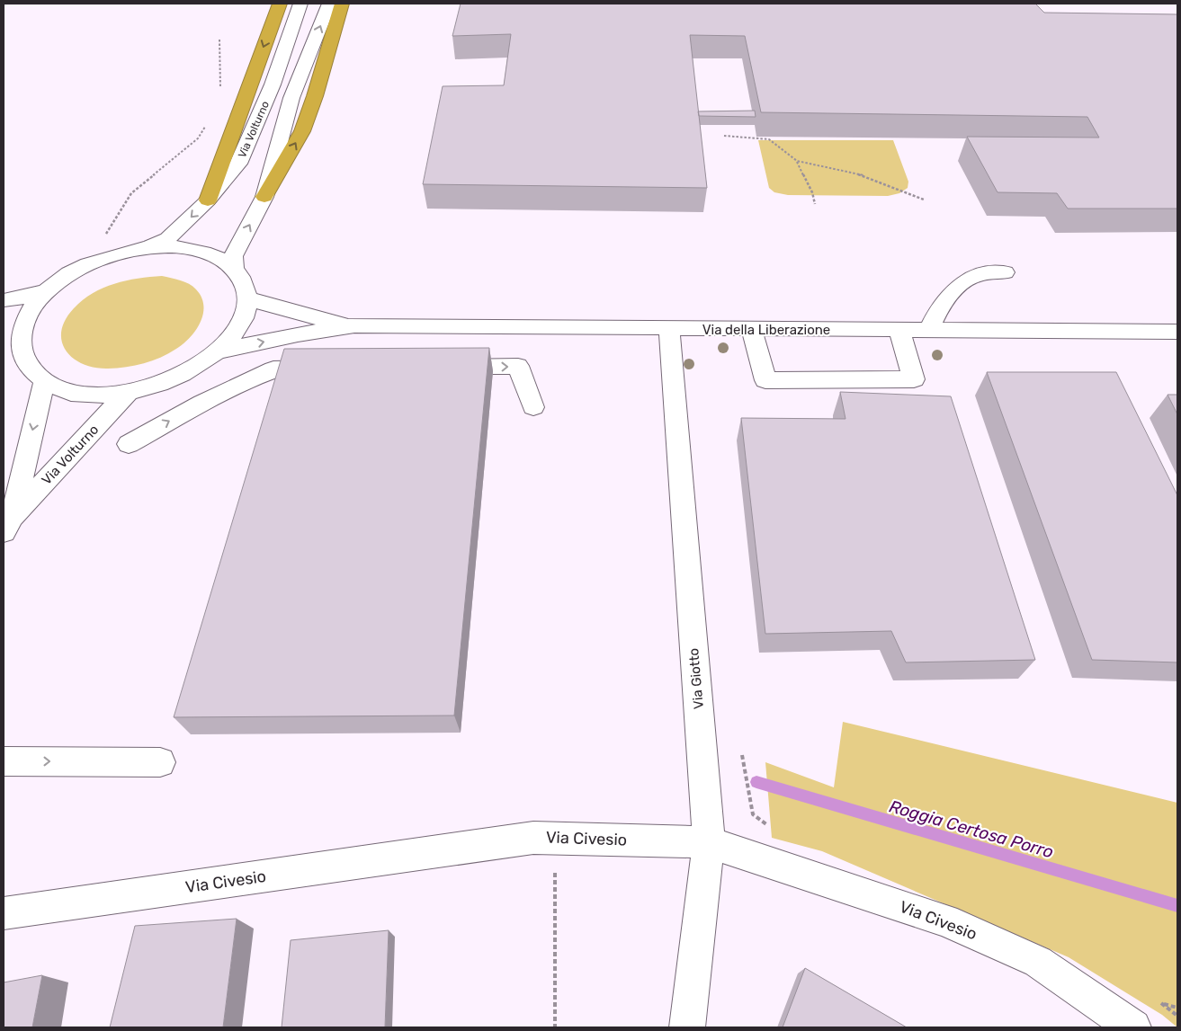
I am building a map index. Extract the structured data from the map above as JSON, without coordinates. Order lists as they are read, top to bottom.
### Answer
{
  "streets": {
    "street": [
      "Via Volturno",
      "Via della Liberazione",
      "Via Giotto",
      "Via Civesio"
    ]
  },
  "crossings": [
    ["Via Volturno", "Via della Liberazione"],
    ["Via della Liberazione", "Via Giotto"],
    ["Via Giotto", "Via Civesio"]
  ],
  "water": ["Roggia Certosa Porro"]
}
